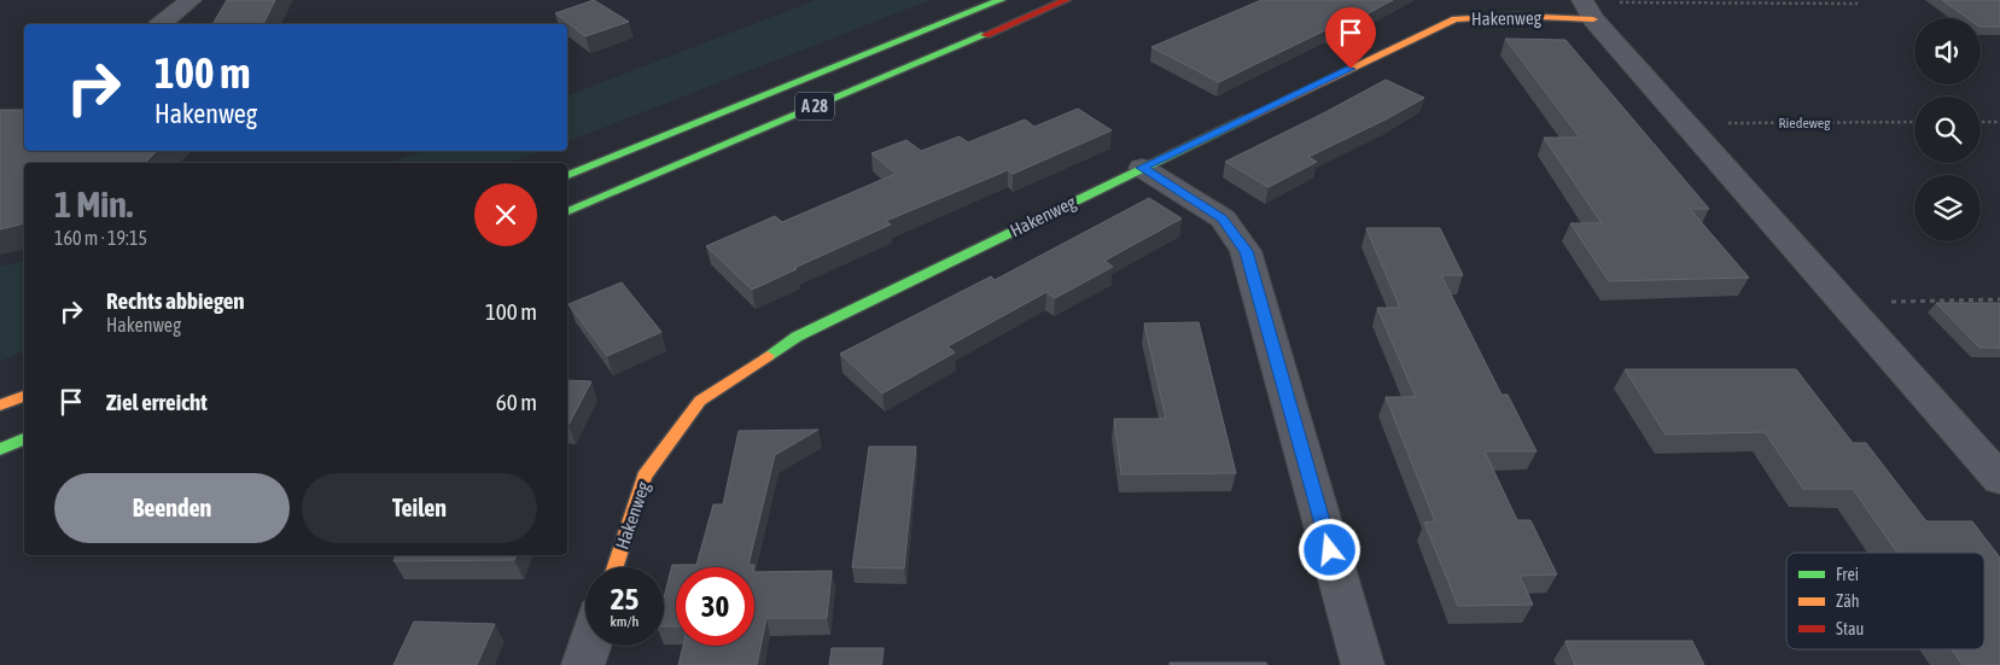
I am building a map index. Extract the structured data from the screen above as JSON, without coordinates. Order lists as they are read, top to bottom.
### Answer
{
  "streets": {
    "main road": ["Hakenweg", "A 28"],
    "path": ["Riedeweg"]
  },
  "legend": ["Frei", "Zäh", "Stau"],
  "page": {
    "turn": ["100 m", "Hakenweg"],
    "heading": ["1 Min.", "160 m · 19:15"],
    "list": [
      {
        "name": "Rechts abbiegen",
        "note": "Hakenweg",
        "value": "100 m"
      },
      {
        "name": "Ziel erreicht",
        "value": "60 m"
      }
    ],
    "buttons": ["Beenden", "Teilen"],
    "speed": "25 km/h",
    "limit": "30"
  }
}
